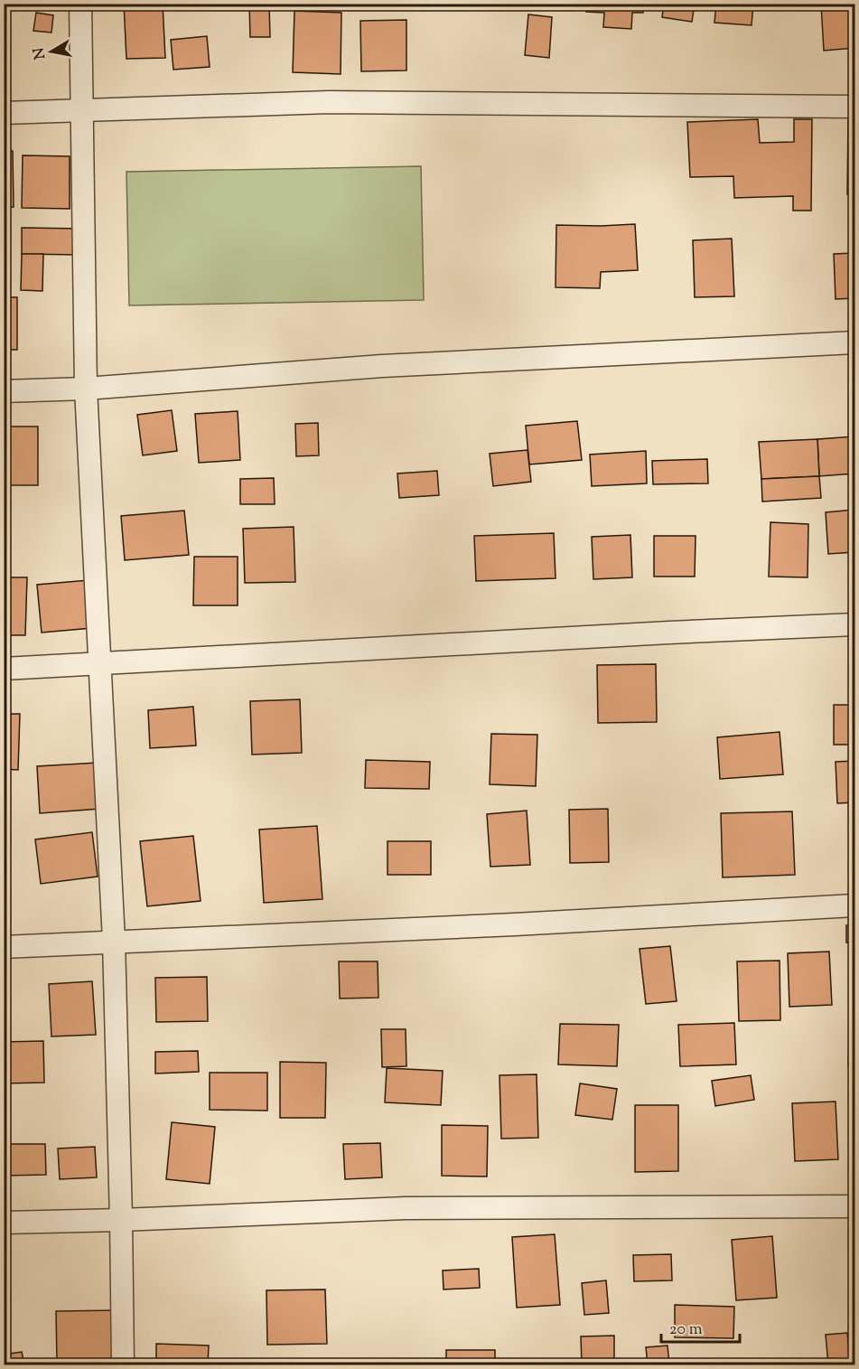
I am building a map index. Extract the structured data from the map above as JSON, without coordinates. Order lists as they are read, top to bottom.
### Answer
{
  "scale_bar": "20 m",
  "north": "left"
}
